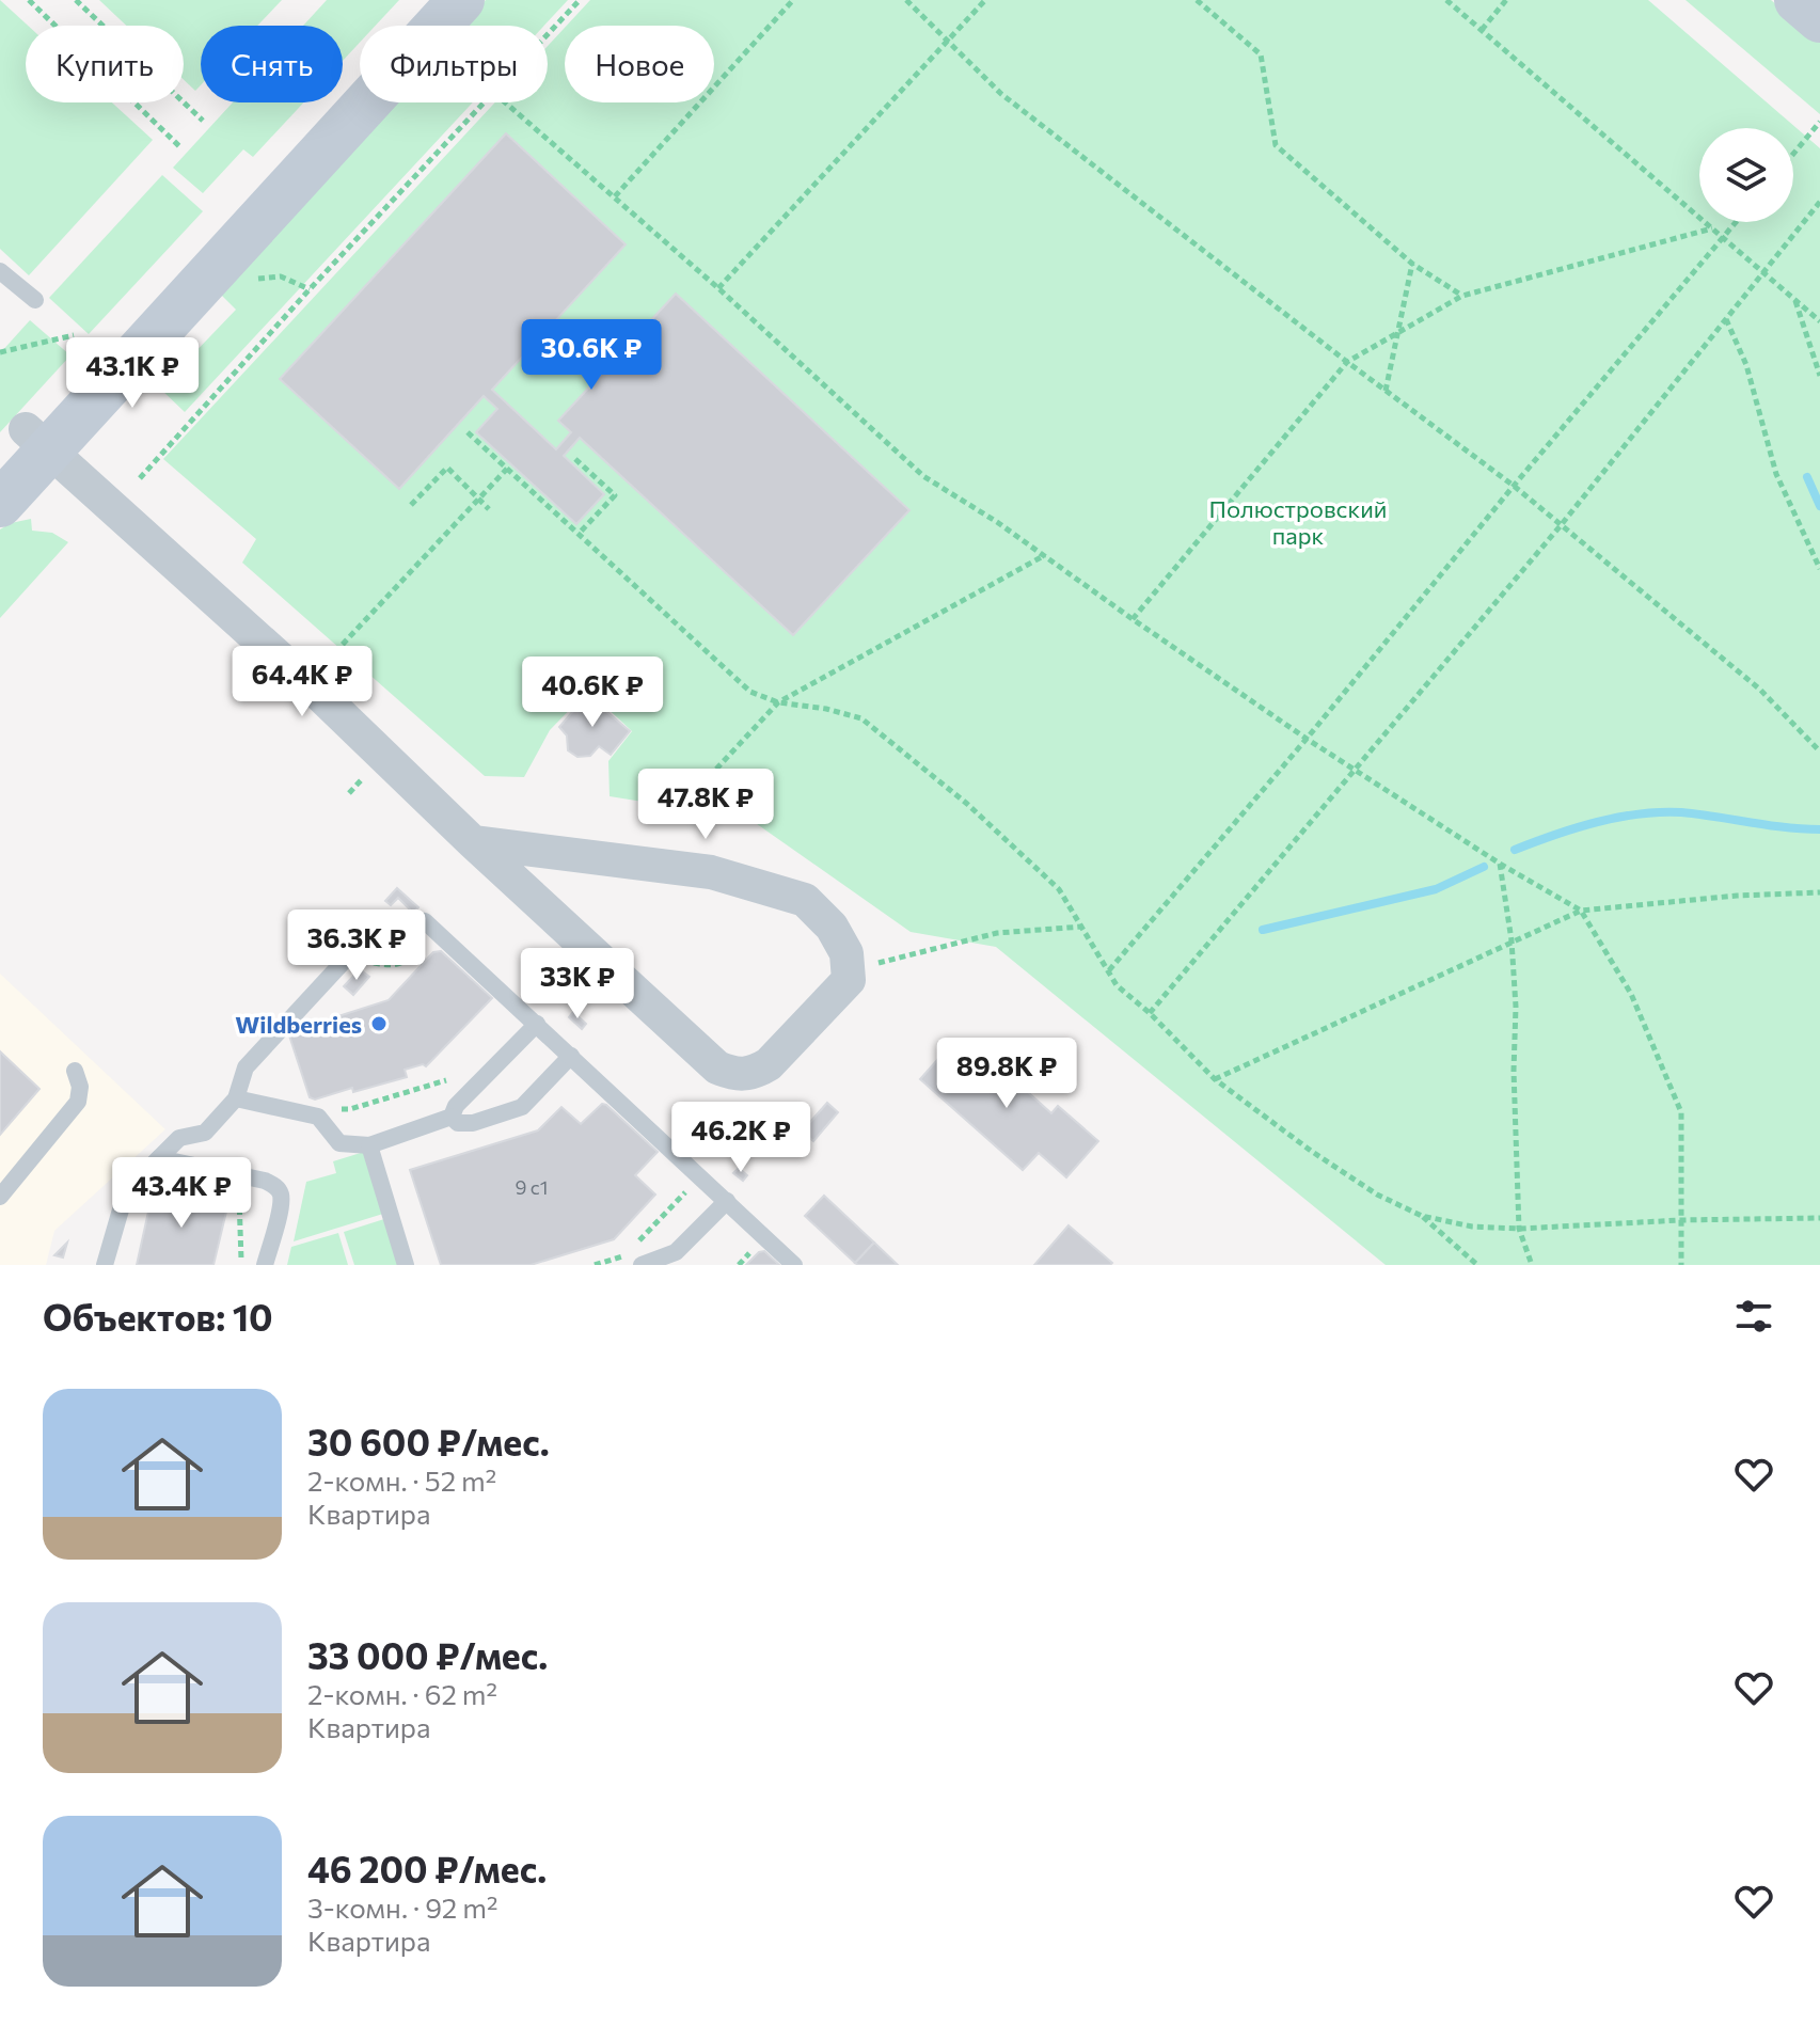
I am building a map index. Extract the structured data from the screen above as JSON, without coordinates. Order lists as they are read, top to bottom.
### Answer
{
  "parks": ["Полюстровский парк"],
  "places": ["Wildberries"],
  "house_numbers": ["9 с1"],
  "page": {
    "chip": [
      "Купить",
      "Снять",
      "Фильтры",
      "Новое"
    ],
    "price": [
      "30.6K ₽",
      "43.1K ₽",
      "64.4K ₽",
      "40.6K ₽",
      "47.8K ₽",
      "36.3K ₽",
      "33K ₽",
      "89.8K ₽",
      "46.2K ₽",
      "43.4K ₽"
    ],
    "heading": "Объектов: 10",
    "list": [
      {
        "name": "30 600 ₽/мес.",
        "note": "2-комн. · 52 m² · Квартира"
      },
      {
        "name": "33 000 ₽/мес.",
        "note": "2-комн. · 62 m² · Квартира"
      },
      {
        "name": "46 200 ₽/мес.",
        "note": "3-комн. · 92 m² · Квартира"
      }
    ]
  }
}
